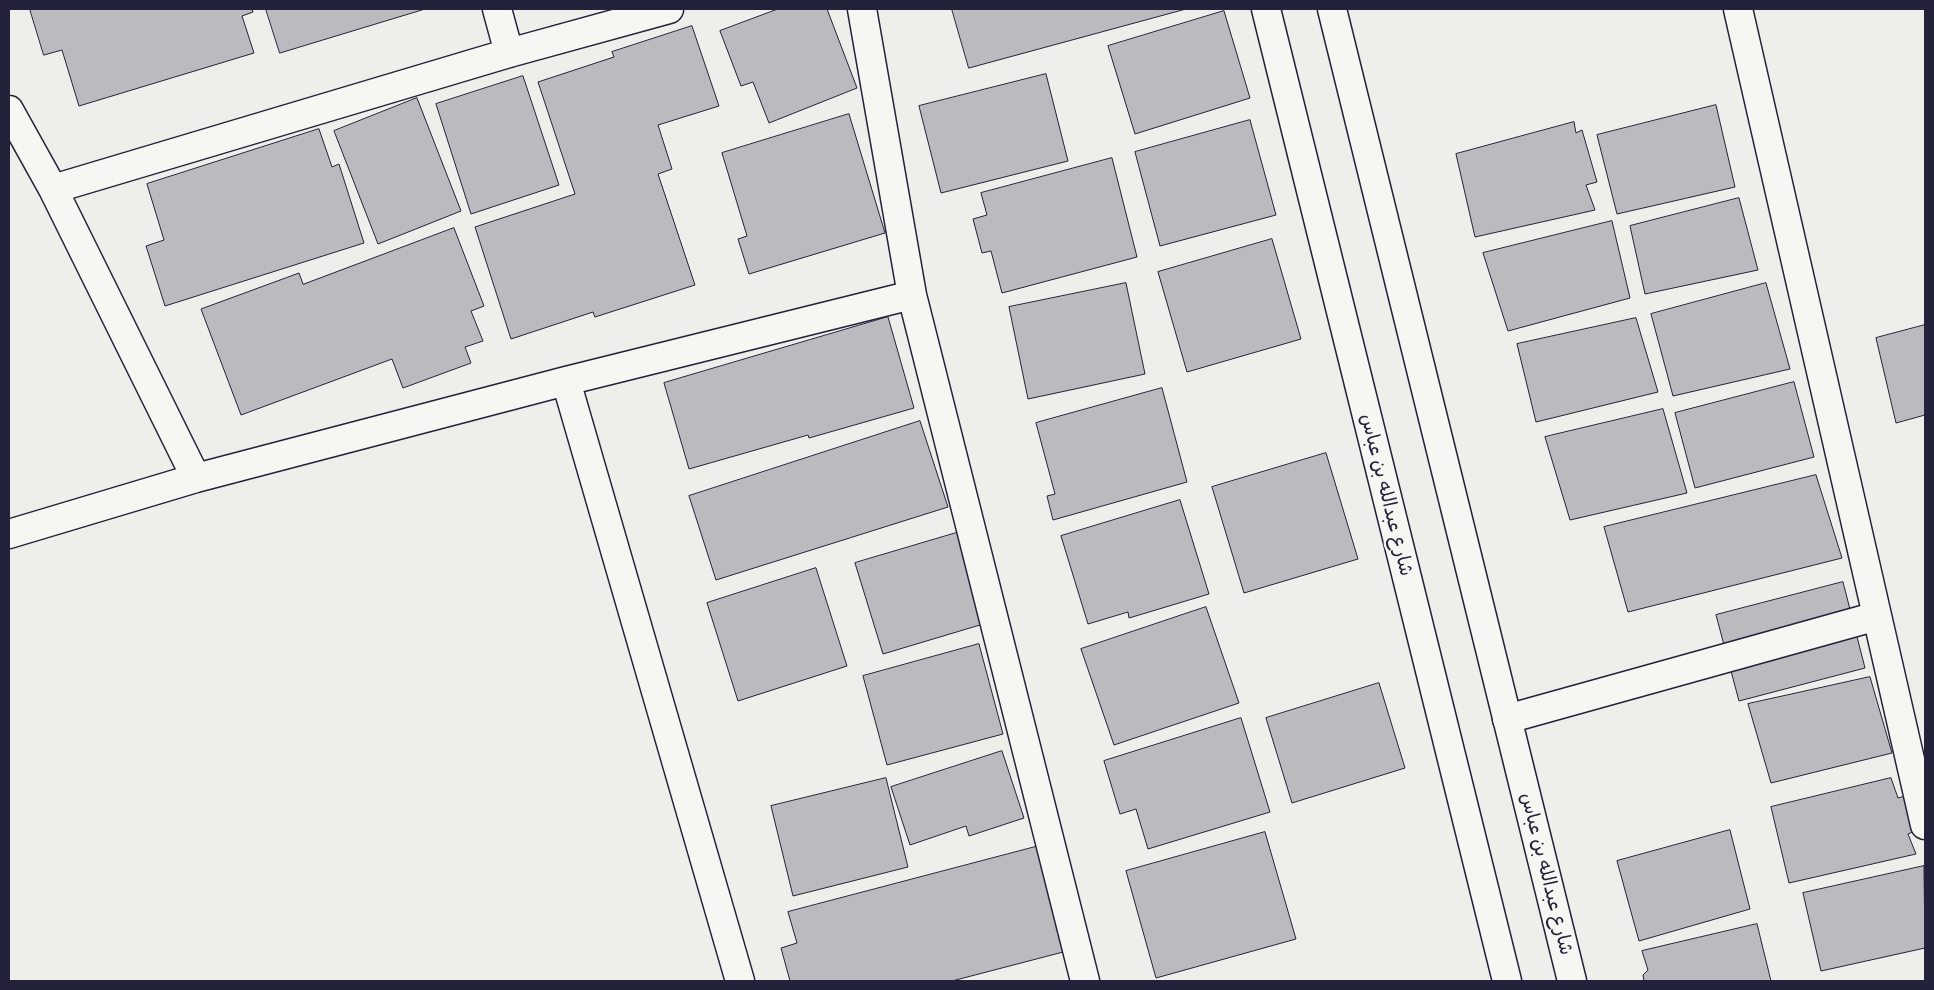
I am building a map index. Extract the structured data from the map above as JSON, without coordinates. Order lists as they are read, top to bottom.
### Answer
{
  "streets": {
    "street": ["شارع عبدالله بن عباس"]
  }
}
